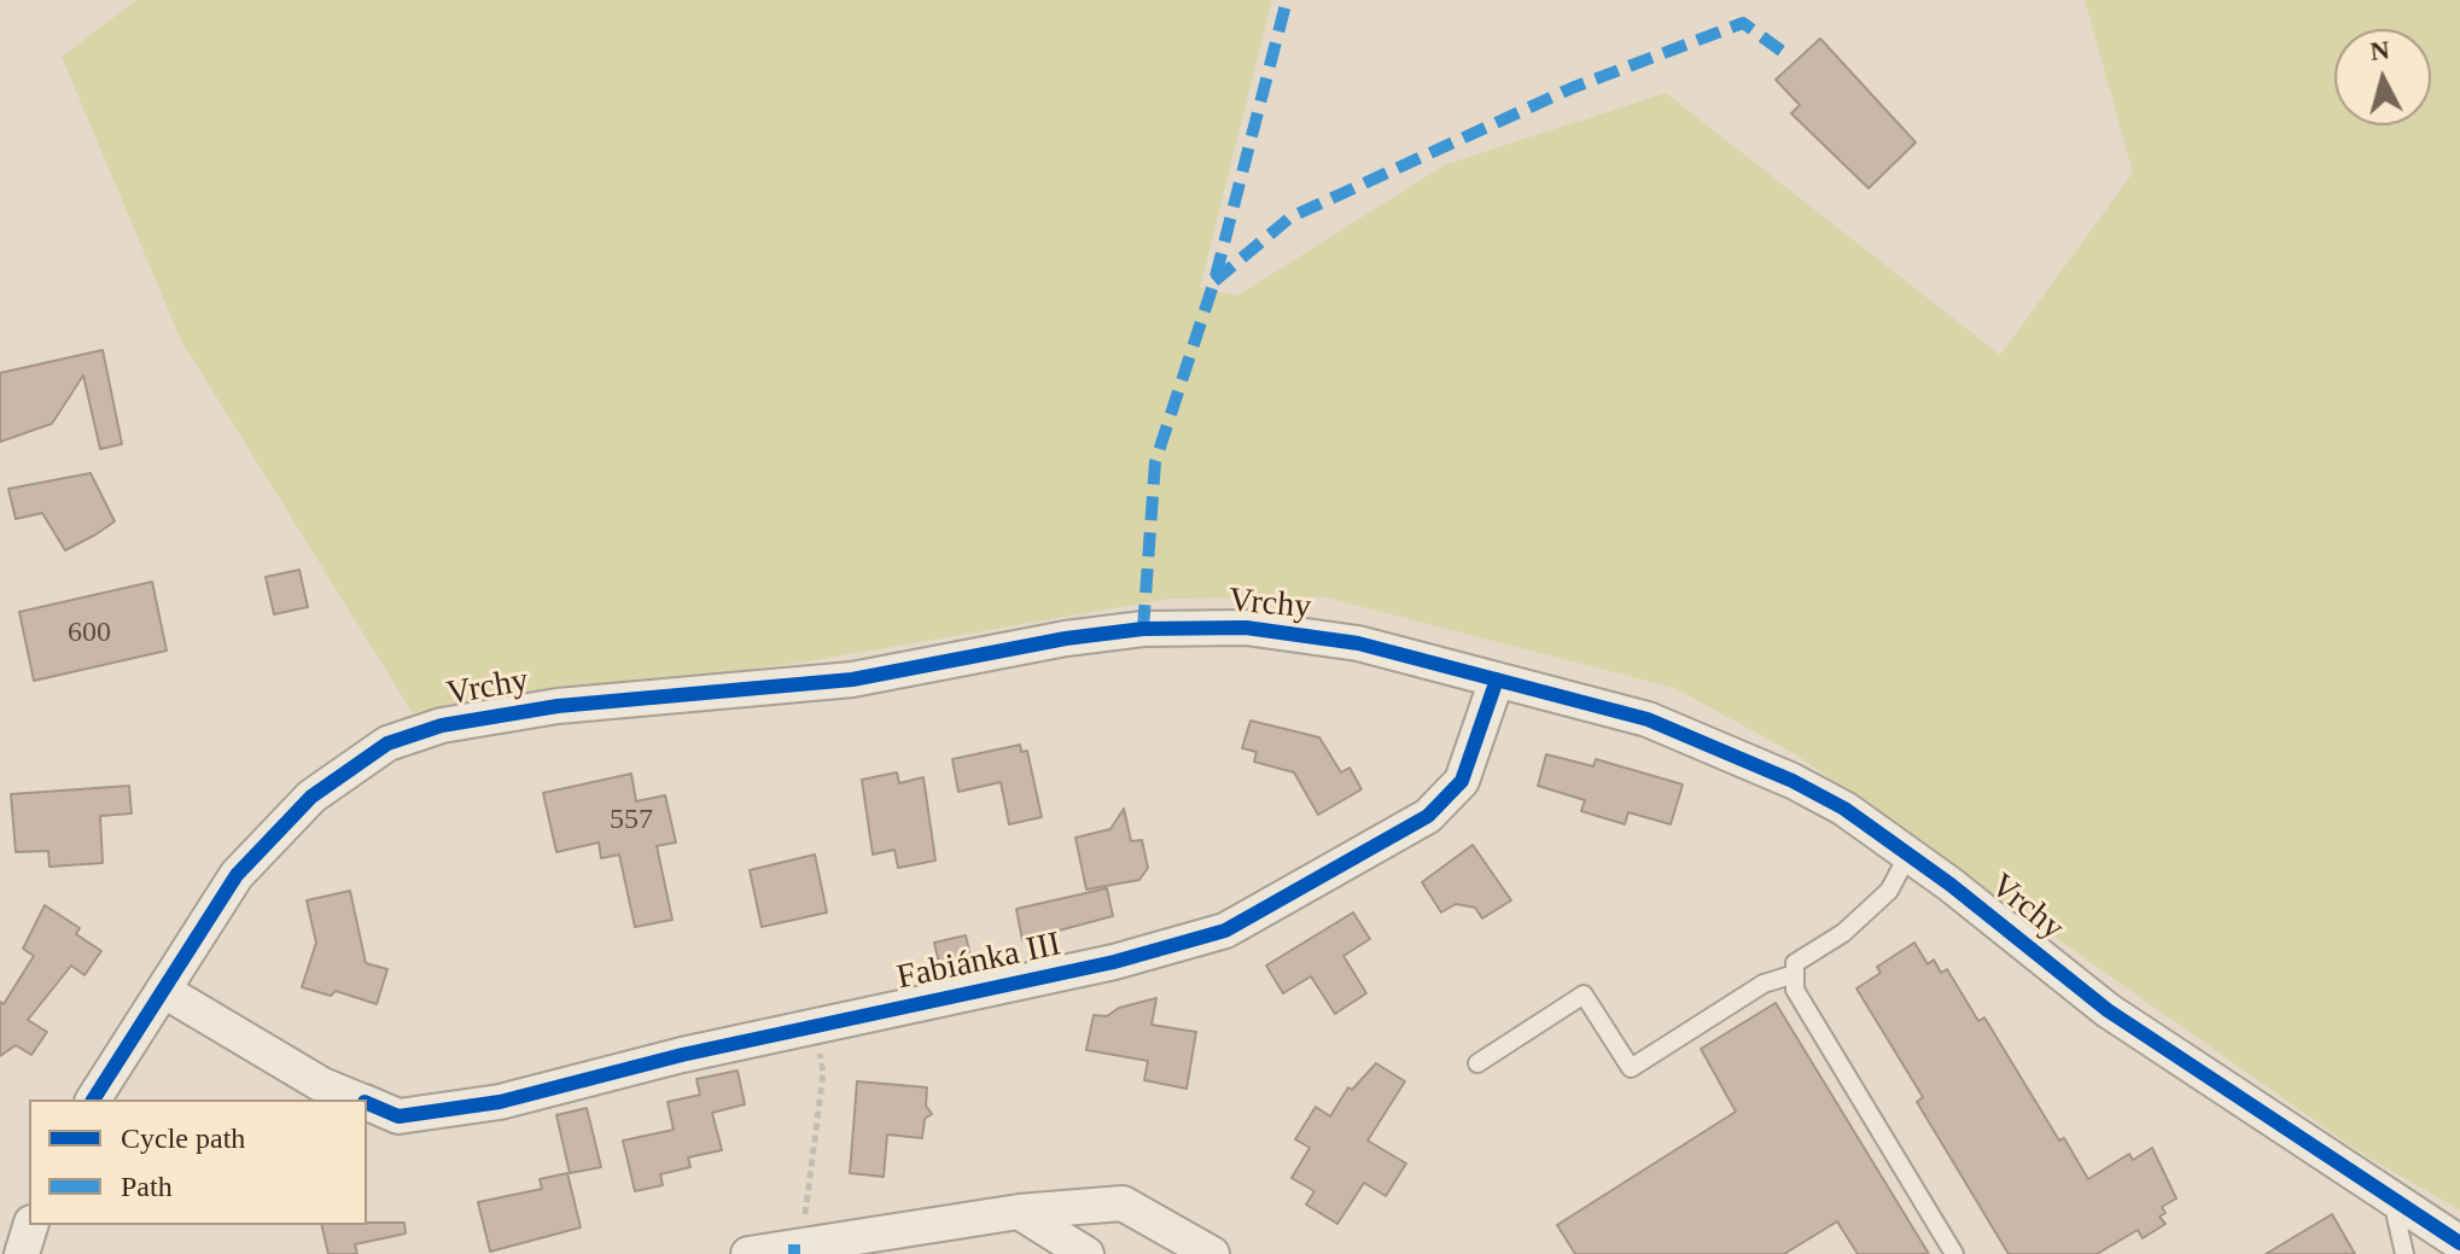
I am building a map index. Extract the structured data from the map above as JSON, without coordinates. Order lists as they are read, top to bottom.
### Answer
{
  "streets": {
    "street": ["Vrchy", "Fabiánka III"]
  },
  "crossings": [
    ["Vrchy", "Fabiánka III"]
  ],
  "house_numbers": ["600", "557"],
  "legend": ["Cycle path", "Path"],
  "north": "top"
}
